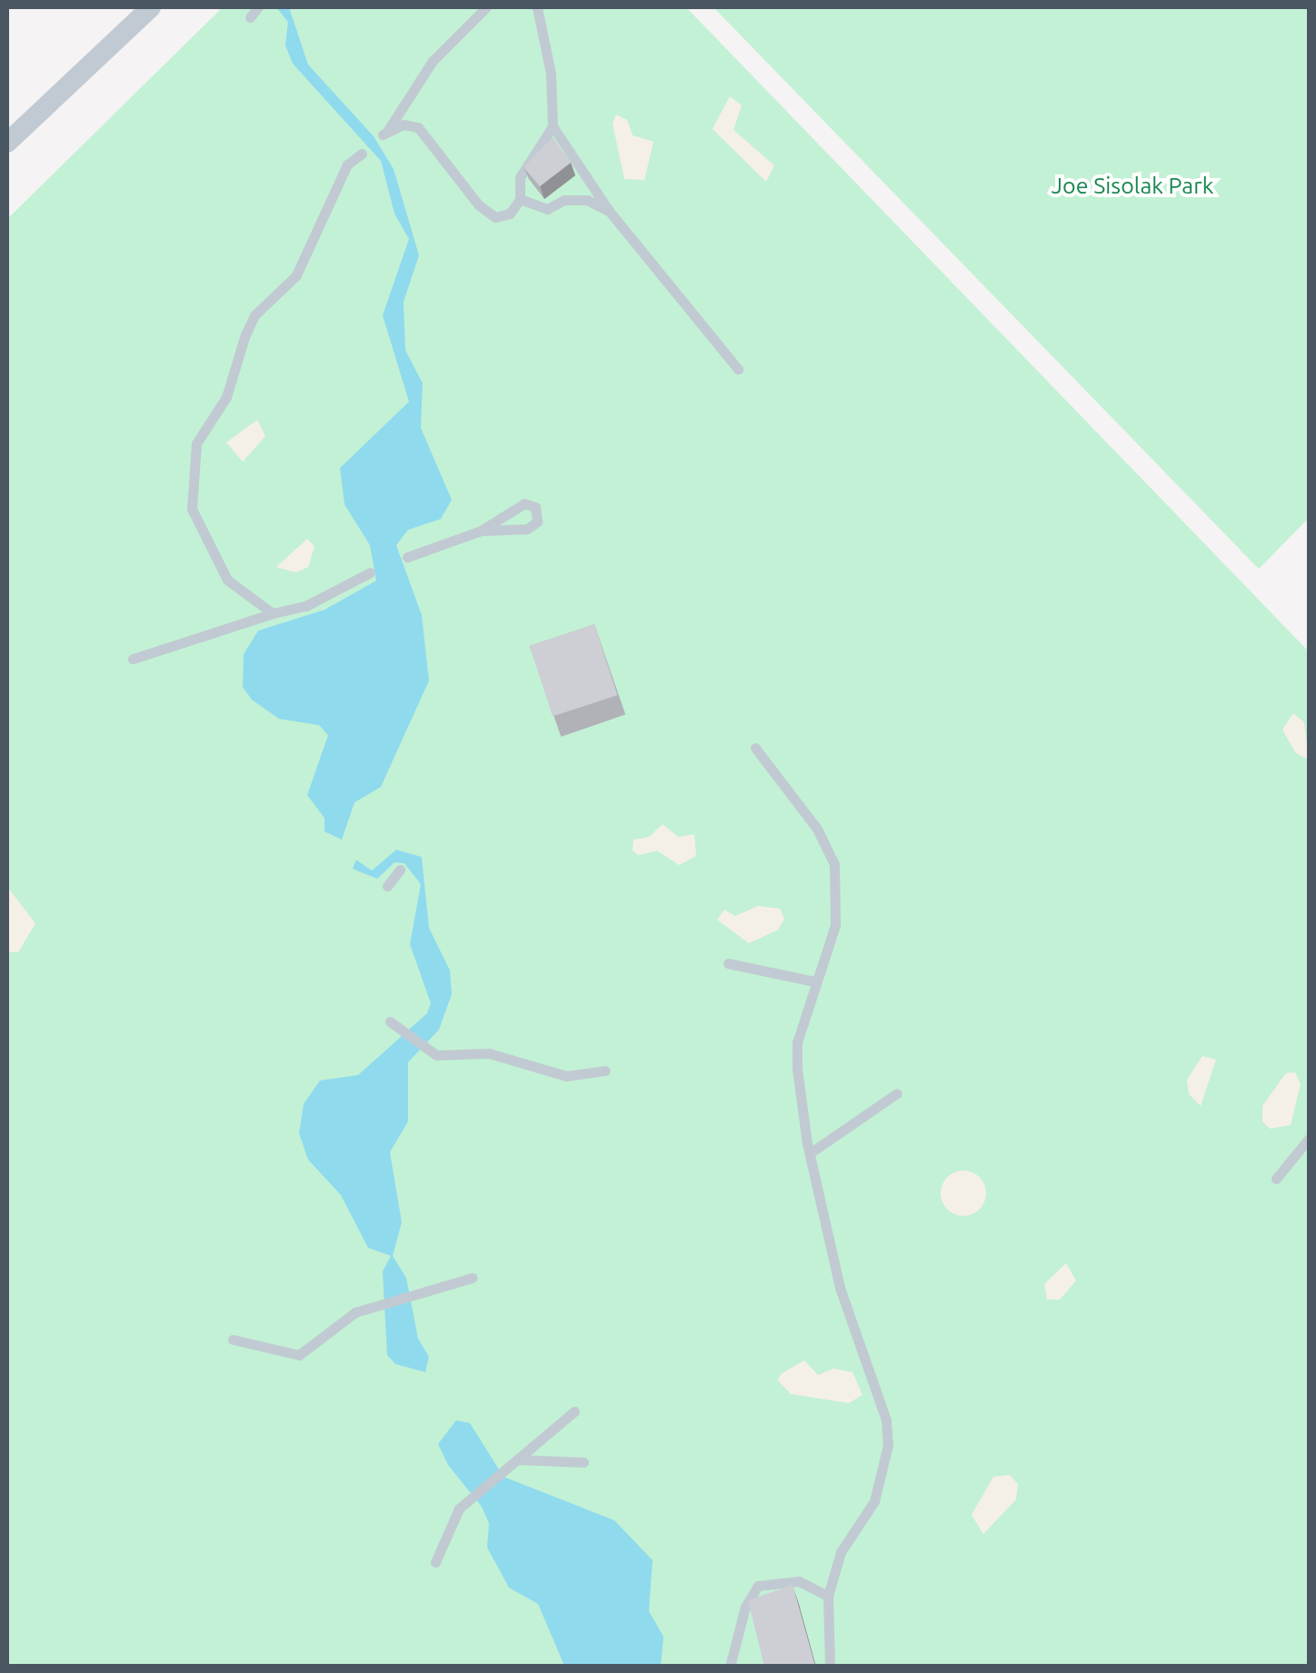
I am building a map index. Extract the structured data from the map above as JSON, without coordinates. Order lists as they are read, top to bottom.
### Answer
{
  "parks": ["Joe Sisolak Park"]
}
